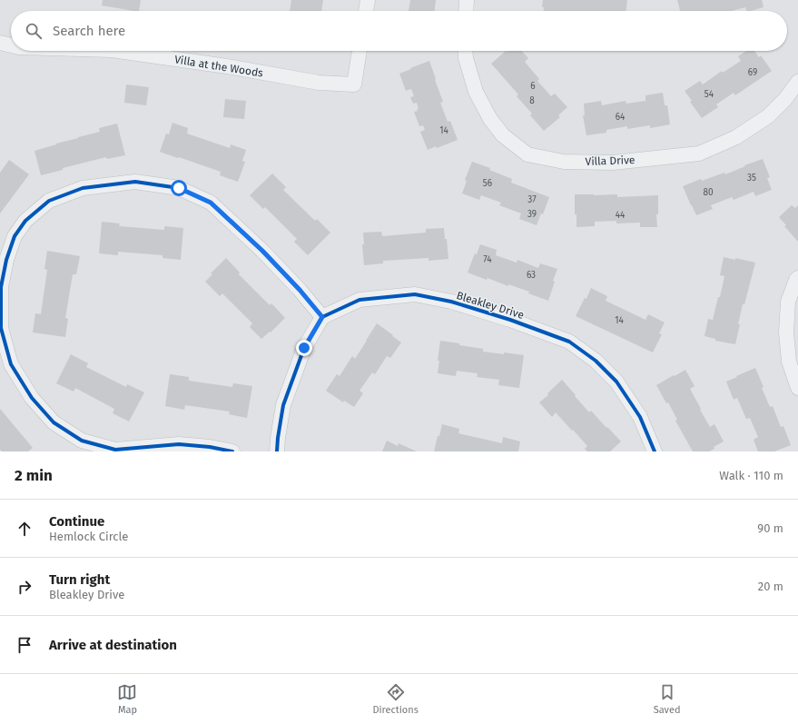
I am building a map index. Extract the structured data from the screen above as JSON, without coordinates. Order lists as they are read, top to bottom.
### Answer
{
  "streets": {
    "street": ["Villa at the Woods", "Villa Drive", "Bleakley Drive"]
  },
  "house_numbers": [
    "69",
    "6",
    "54",
    "8",
    "64",
    "14",
    "35",
    "56",
    "80",
    "37",
    "39",
    "44",
    "74",
    "63",
    "14"
  ],
  "page": {
    "search": "Search here",
    "heading": ["2 min", "Walk · 110 m"],
    "list": [
      ["Continue", "Hemlock Circle", "90 m"],
      ["Turn right", "Bleakley Drive", "20 m"],
      "Arrive at destination"
    ],
    "nav": ["Map", "Directions", "Saved"]
  }
}
